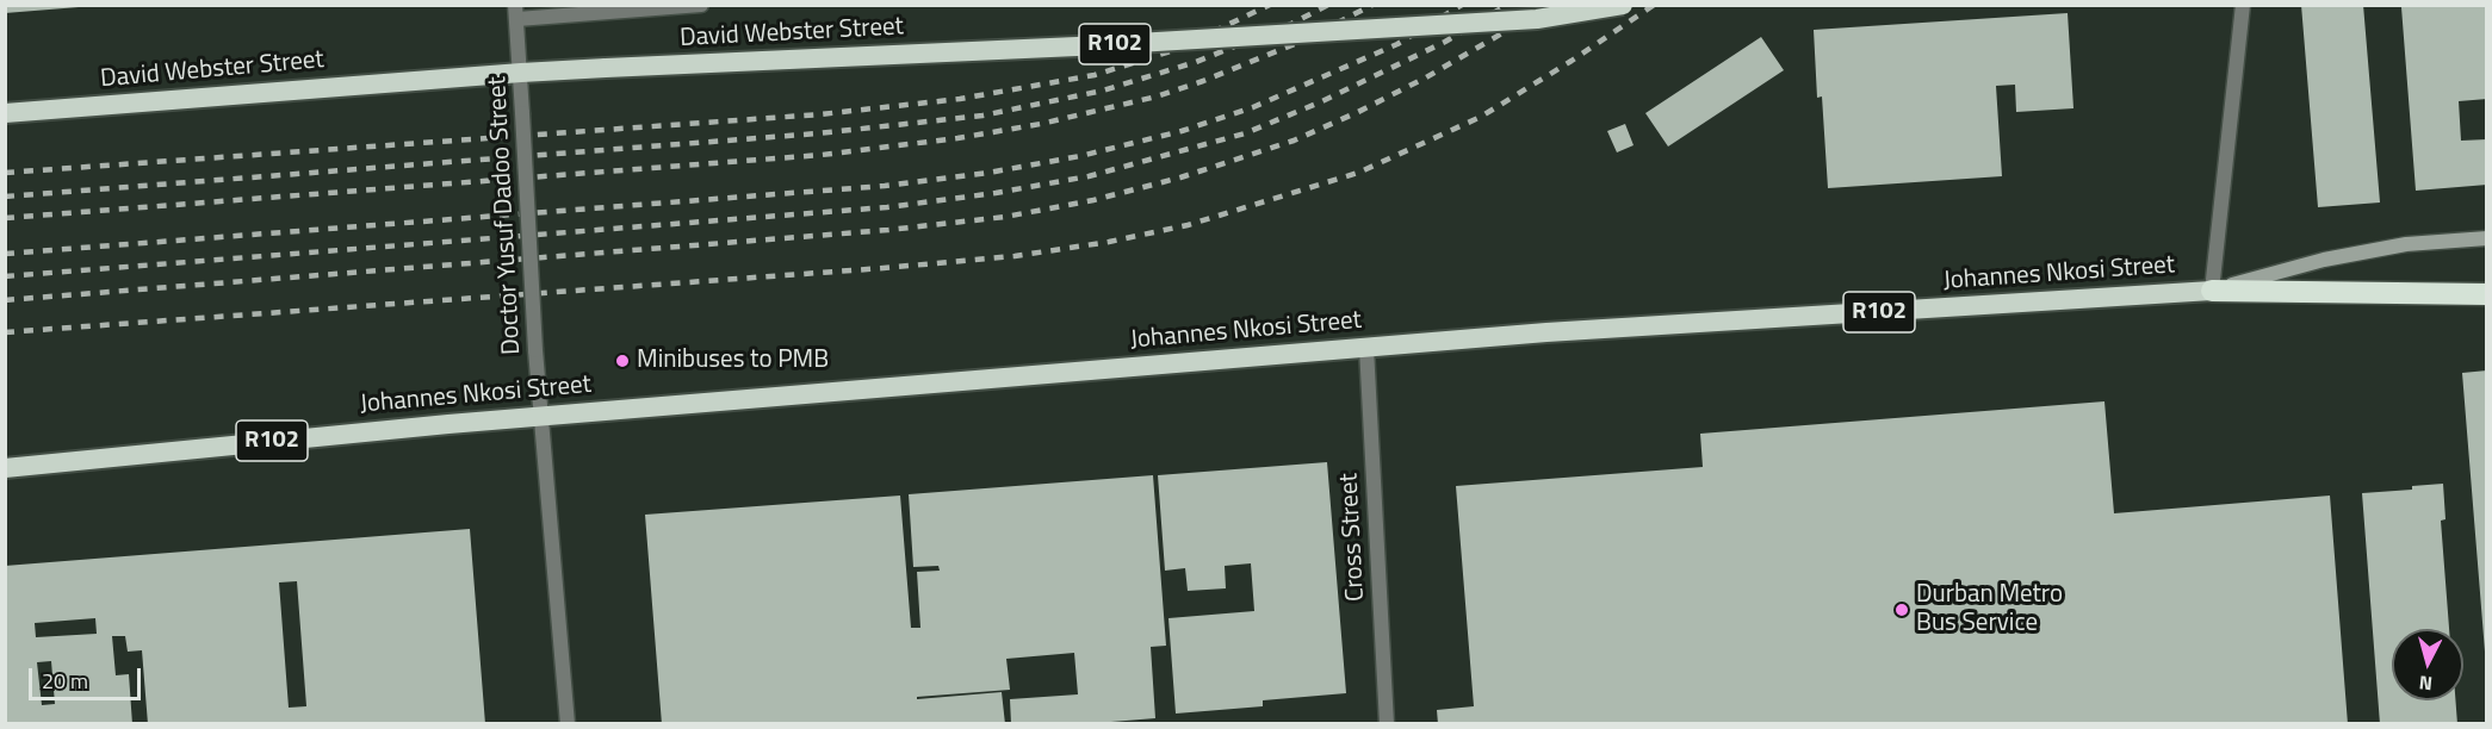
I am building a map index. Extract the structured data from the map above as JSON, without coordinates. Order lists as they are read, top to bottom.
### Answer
{
  "streets": {
    "highway": ["David Webster Street", "R102", "Johannes Nkosi Street"],
    "street": ["Doctor Yusuf Dadoo Street", "Cross Street"]
  },
  "crossings": [
    ["David Webster Street", "Doctor Yusuf Dadoo Street"],
    ["Doctor Yusuf Dadoo Street", "Johannes Nkosi Street"],
    ["Johannes Nkosi Street", "Cross Street"]
  ],
  "places": ["Minibuses to PMB", "Durban Metro Bus Service"],
  "scale_bar": "20 m",
  "north": "bottom"
}
